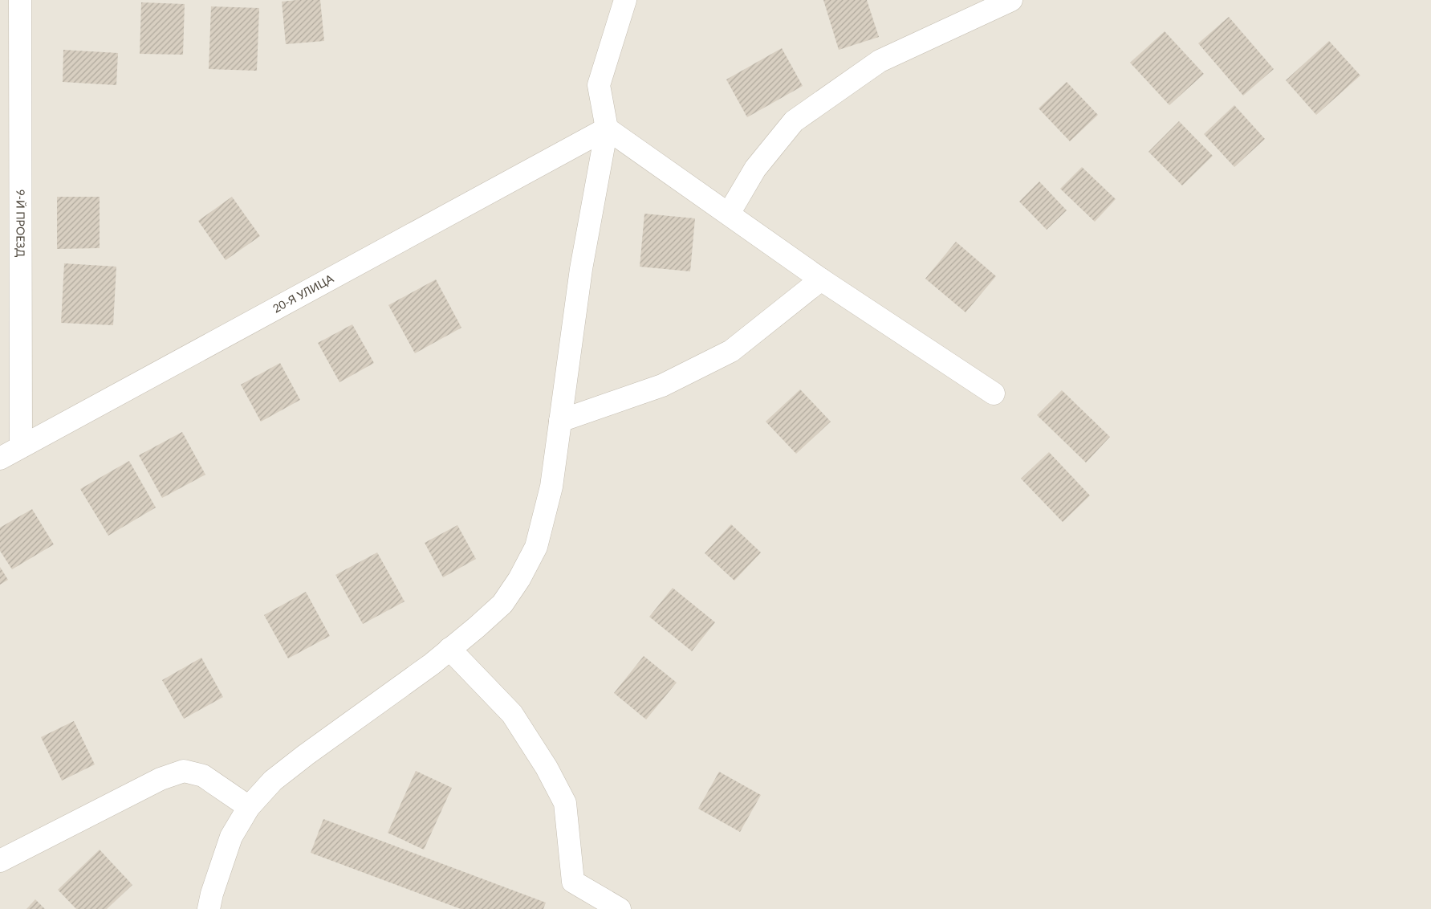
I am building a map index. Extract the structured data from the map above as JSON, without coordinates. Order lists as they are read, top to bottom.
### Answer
{
  "streets": {
    "street": ["9-Й ПРОЕЗД", "20-Я УЛИЦА"]
  },
  "crossings": [
    ["9-Й ПРОЕЗД", "20-Я УЛИЦА"]
  ]
}
